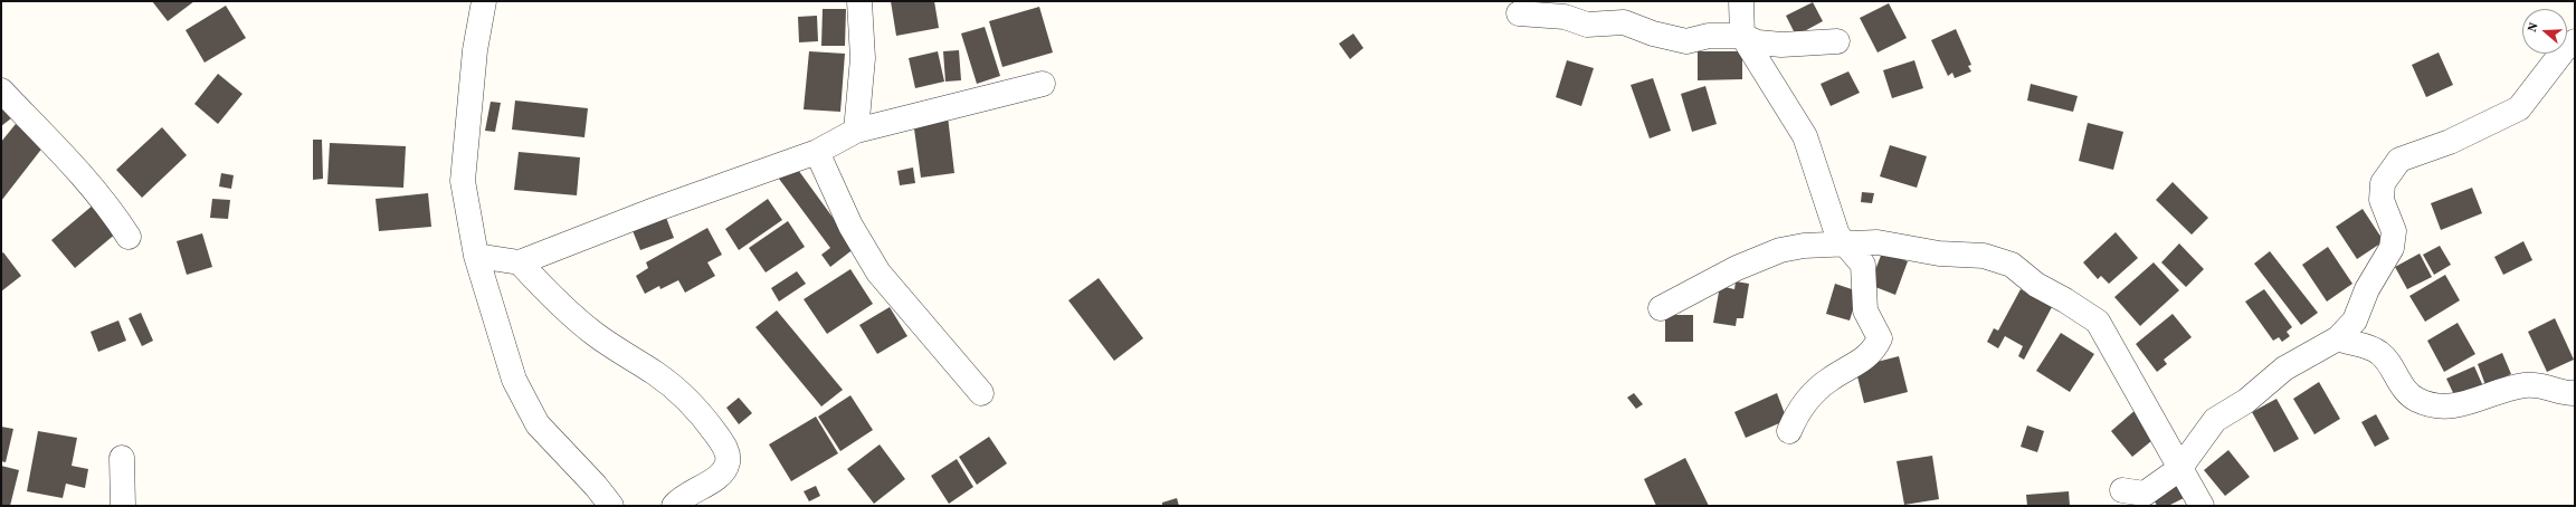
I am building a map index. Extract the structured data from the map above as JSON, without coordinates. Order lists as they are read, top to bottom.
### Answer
{
  "north": "left"
}
